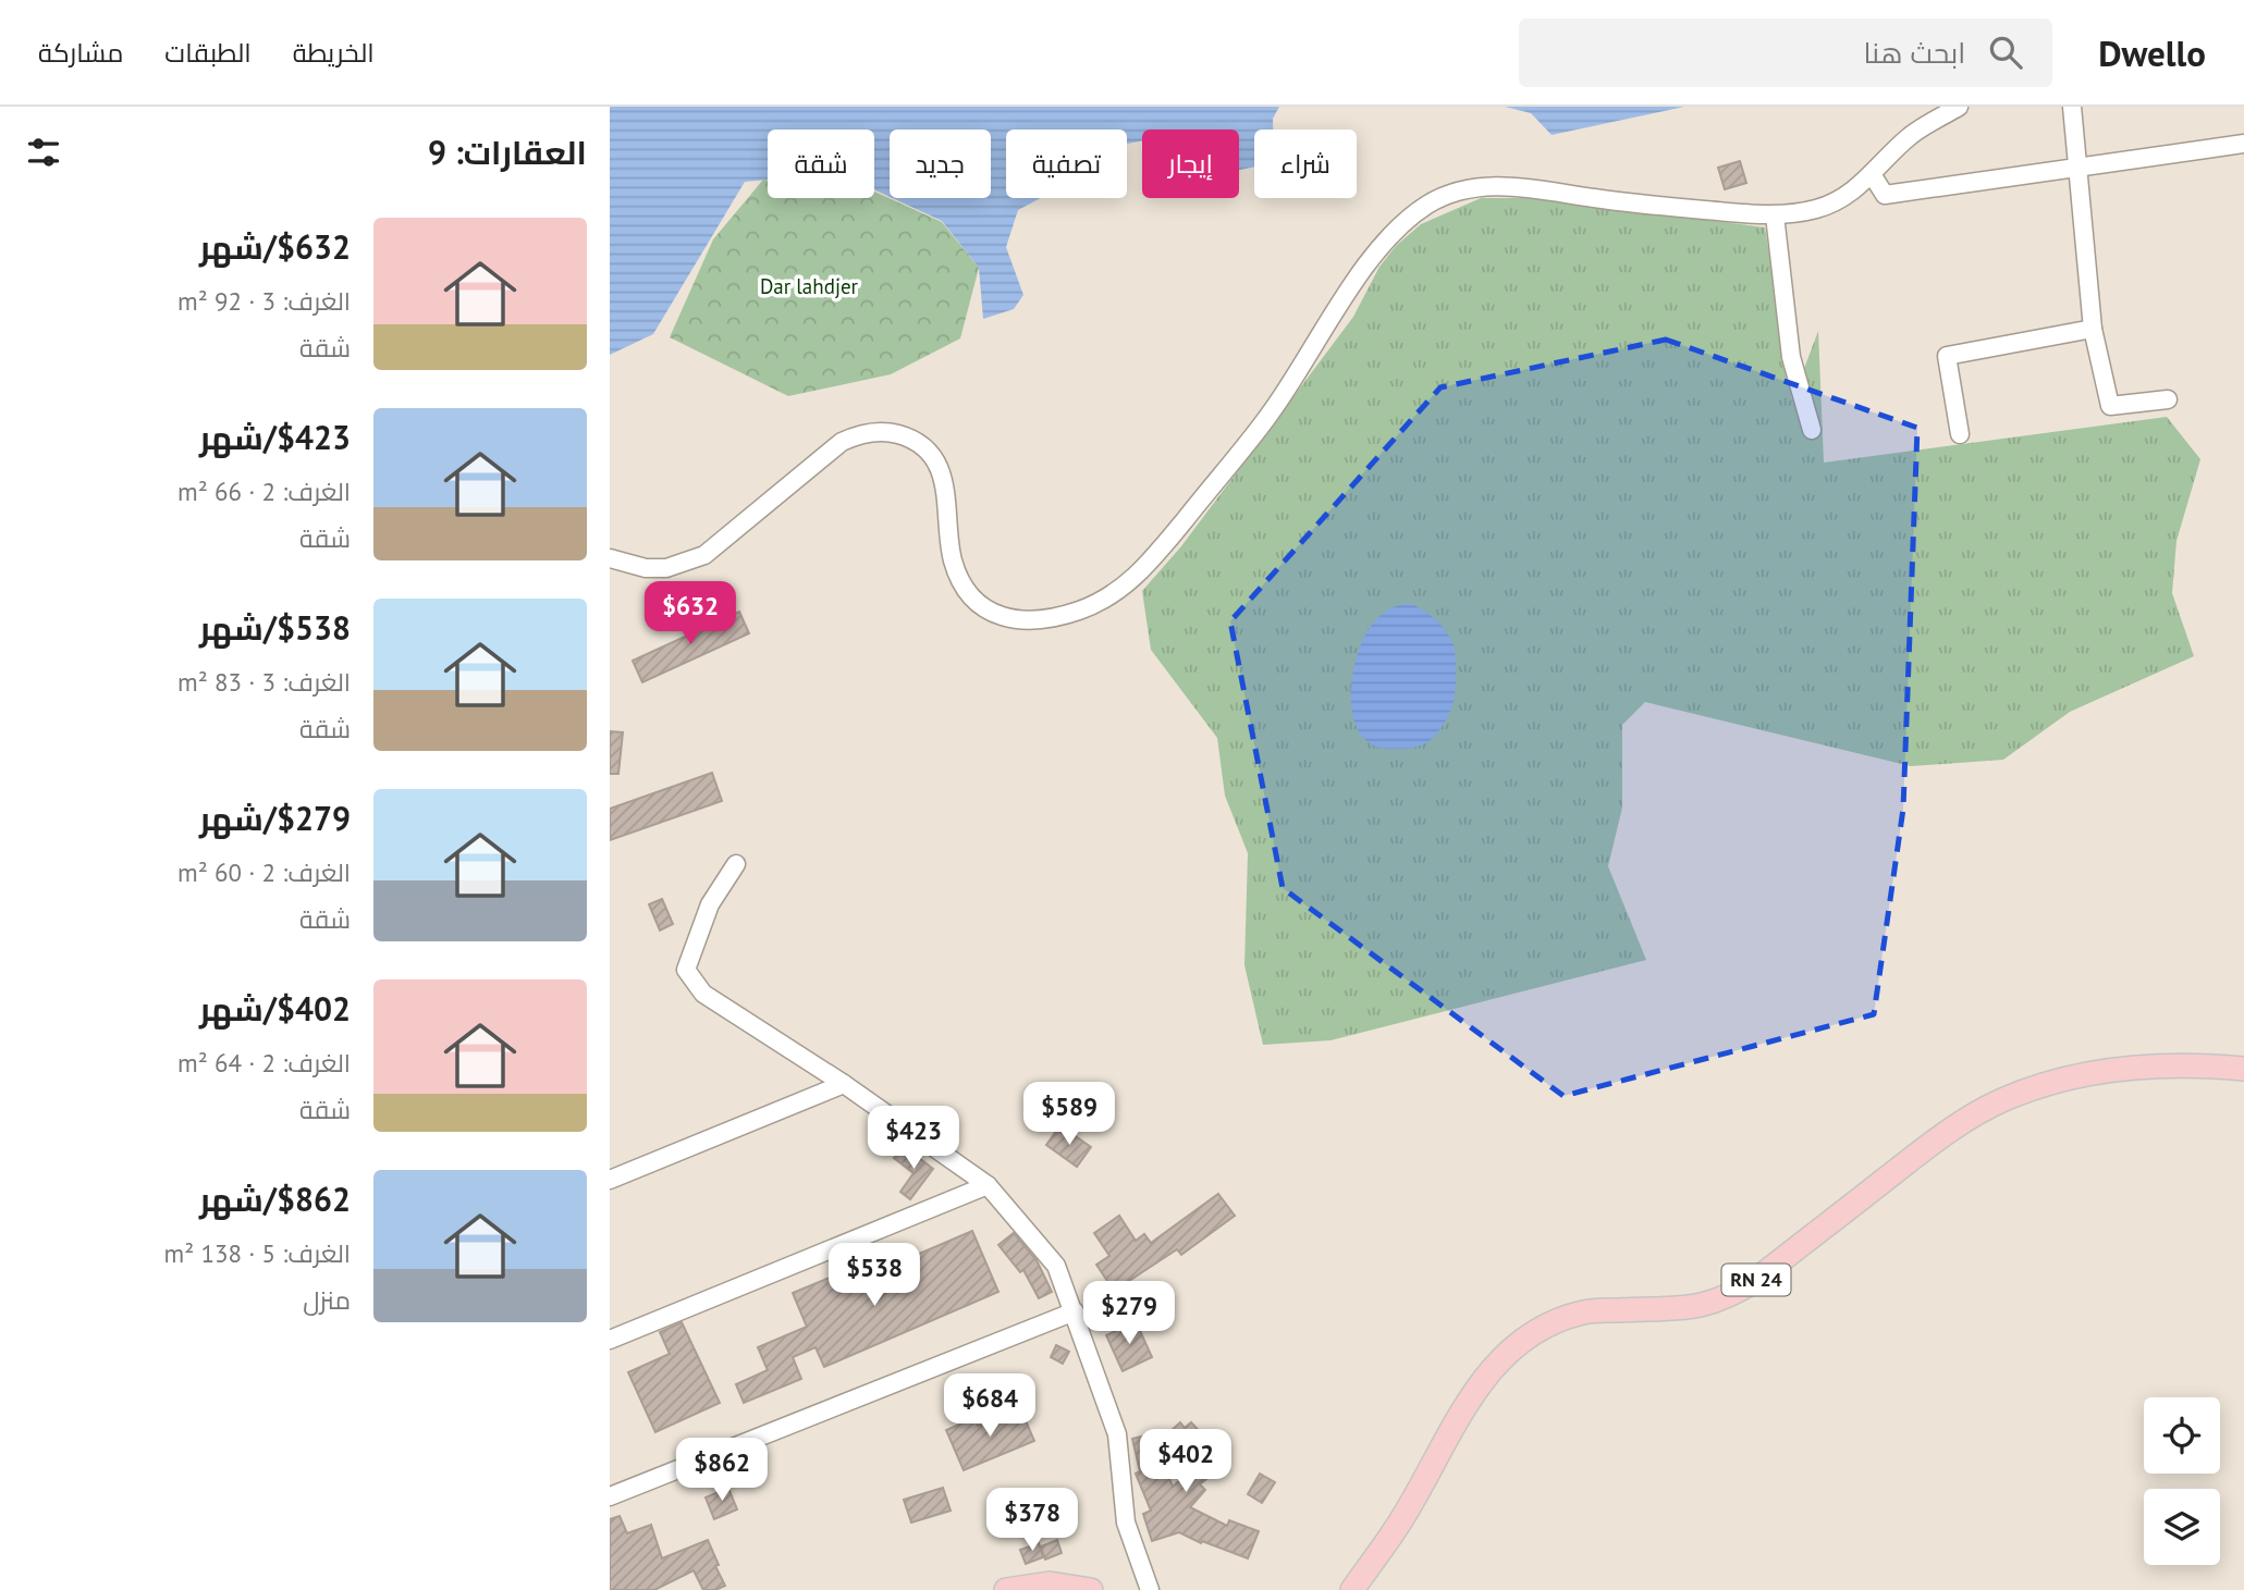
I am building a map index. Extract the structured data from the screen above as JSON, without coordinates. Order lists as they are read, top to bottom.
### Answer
{
  "streets": {
    "main road": ["RN 24"]
  },
  "parks": ["Dar lahdjer"],
  "page": {
    "header": "Dwello",
    "search": "ابحث هنا",
    "nav": ["الخريطة", "الطبقات", "مشاركة"],
    "heading": "العقارات: 9",
    "chip": [
      "شراء",
      "إيجار",
      "تصفية",
      "جديد",
      "شقة"
    ],
    "list": [
      {
        "name": "$632/شهر",
        "note": "الغرف: 3 · 92 m² · شقة"
      },
      {
        "name": "$423/شهر",
        "note": "الغرف: 2 · 66 m² · شقة"
      },
      {
        "name": "$538/شهر",
        "note": "الغرف: 3 · 83 m² · شقة"
      },
      {
        "name": "$279/شهر",
        "note": "الغرف: 2 · 60 m² · شقة"
      },
      {
        "name": "$402/شهر",
        "note": "الغرف: 2 · 64 m² · شقة"
      },
      {
        "name": "$862/شهر",
        "note": "الغرف: 5 · 138 m² · منزل"
      }
    ],
    "price": [
      "$632",
      "$589",
      "$423",
      "$538",
      "$279",
      "$684",
      "$402",
      "$862",
      "$378"
    ]
  }
}
